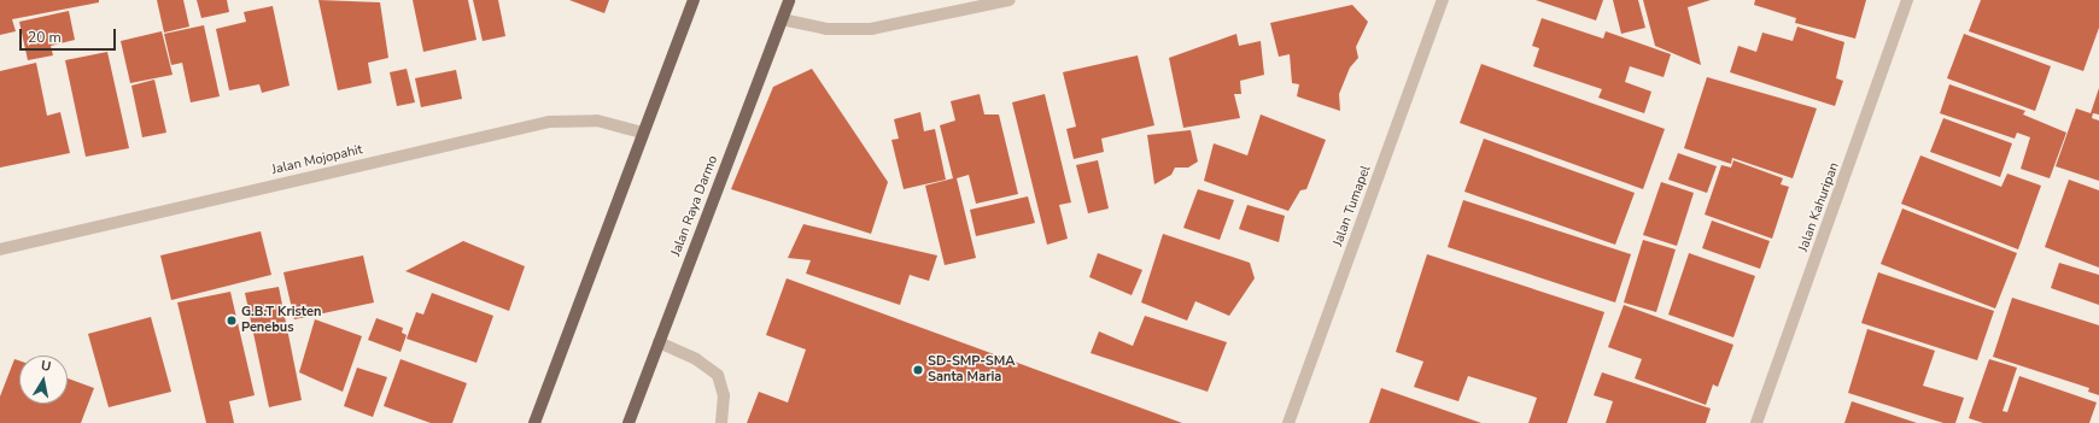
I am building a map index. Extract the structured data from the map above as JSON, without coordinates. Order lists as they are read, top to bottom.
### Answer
{
  "streets": {
    "main road": ["Jalan Raya Darmo"],
    "street": ["Jalan Mojopahit", "Jalan Tumapel", "Jalan Kahuripan"]
  },
  "places": ["G.B.T Kristen Penebus", "SD-SMP-SMA Santa Maria"],
  "scale_bar": "20 m",
  "north": "top"
}
